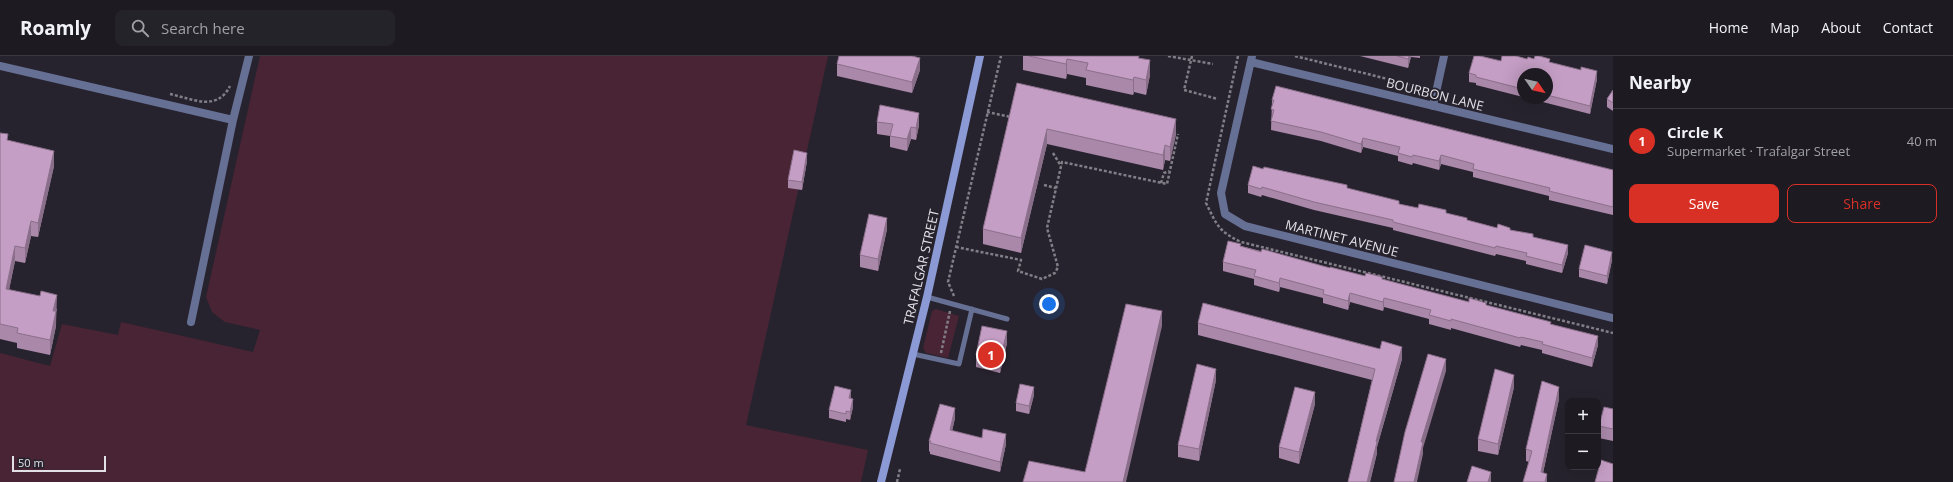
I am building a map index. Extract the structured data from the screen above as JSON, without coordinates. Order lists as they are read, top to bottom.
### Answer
{
  "streets": {
    "main road": ["TRAFALGAR STREET"],
    "street": ["BOURBON LANE", "MARTINET AVENUE"]
  },
  "crossings": [
    ["BOURBON LANE", "MARTINET AVENUE"]
  ],
  "scale_bar": "50 m",
  "north": "bottom right",
  "page": {
    "header": "Roamly",
    "search": "Search here",
    "nav": [
      "Home",
      "Map",
      "About",
      "Contact"
    ],
    "heading": "Nearby",
    "list": [
      {
        "mark": "1",
        "name": "Circle K",
        "note": "Supermarket · Trafalgar Street",
        "value": "40 m"
      }
    ],
    "buttons": ["Save", "Share"],
    "pins": "1",
    "map_buttons": ["+", "−"],
    "scale": "50 m"
  }
}
